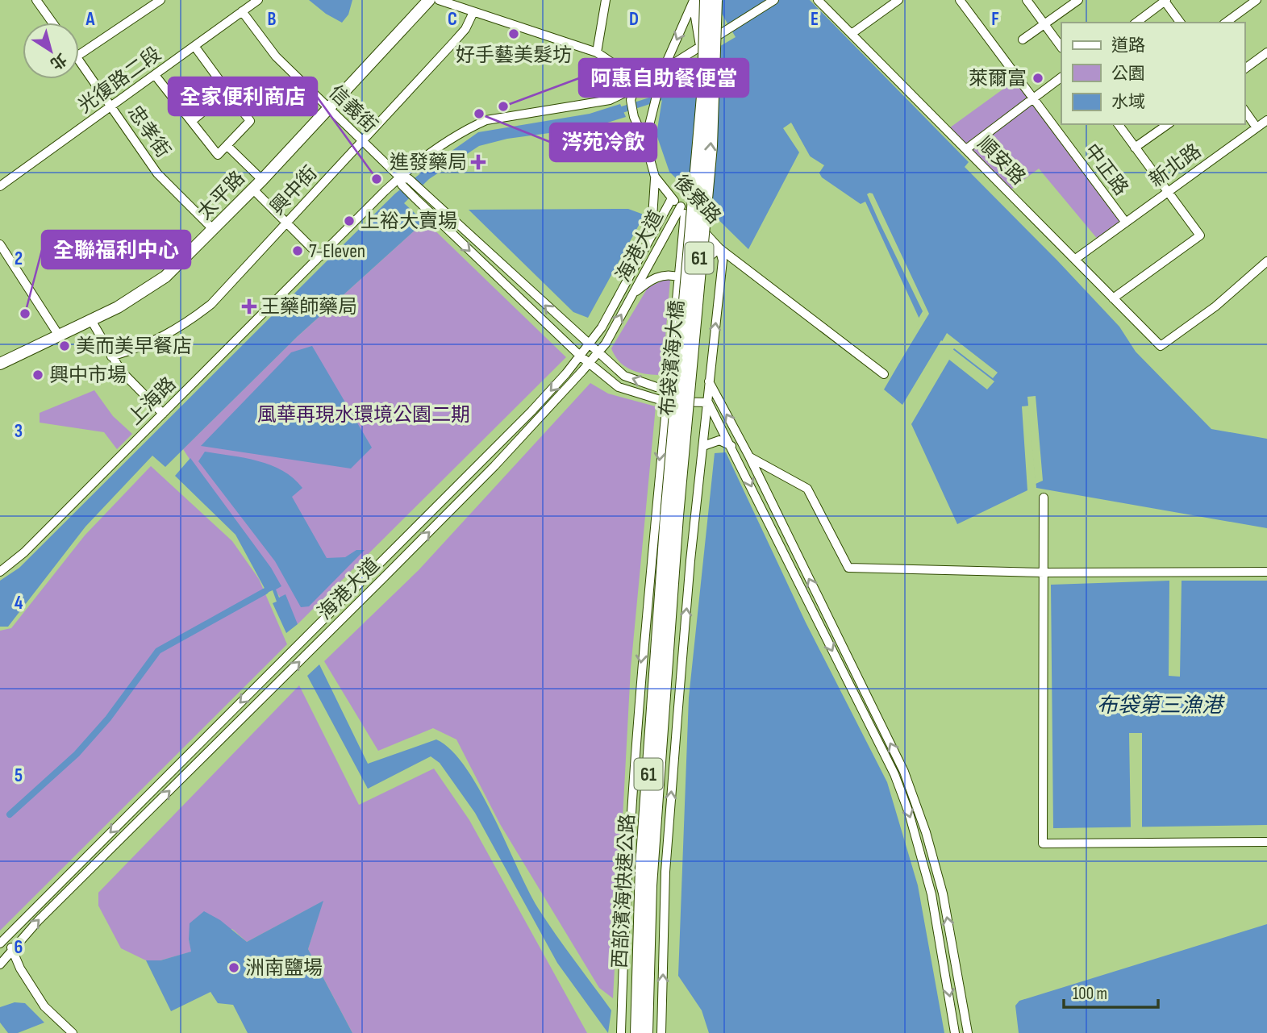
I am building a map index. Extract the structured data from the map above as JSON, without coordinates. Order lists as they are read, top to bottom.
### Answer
{
  "streets": {
    "highway": ["61", "布袋濱海大橋", "西部濱海快速公路"],
    "main road": ["太平路"],
    "street": [
      "光復路二段",
      "信義街",
      "忠孝街",
      "順安路",
      "新北路",
      "中正路",
      "興中街",
      "後寮路",
      "海港大道",
      "上海路"
    ]
  },
  "crossings": [
    ["光復路二段", "信義街"],
    ["光復路二段", "忠孝街"],
    ["信義街", "興中街"],
    ["信義街", "太平路"],
    ["信義街", "上海路"],
    ["忠孝街", "太平路"],
    ["順安路", "新北路"],
    ["新北路", "中正路"],
    ["後寮路", "海港大道"],
    ["後寮路", "上海路"],
    ["布袋濱海大橋", "西部濱海快速公路"]
  ],
  "water": ["布袋第三漁港"],
  "parks": ["風華再現水環境公園二期"],
  "places": {
    "other": [
      "好手藝美髮坊",
      "萊爾富",
      "阿惠自助餐便當",
      "涔苑冷飲",
      "全家便利商店",
      "上裕大賣場",
      "7-Eleven",
      "全聯福利中心",
      "美而美早餐店",
      "興中市場",
      "洲南鹽場"
    ],
    "health": ["進發藥局", "王藥師藥局"]
  },
  "legend": ["道路", "公園", "水域"],
  "scale_bar": "100 m",
  "north": "bottom right",
  "grid": {
    "columns": [
      "A",
      "B",
      "C",
      "D",
      "E",
      "F"
    ],
    "rows": [
      "2",
      "3",
      "4",
      "5",
      "6"
    ]
  }
}
